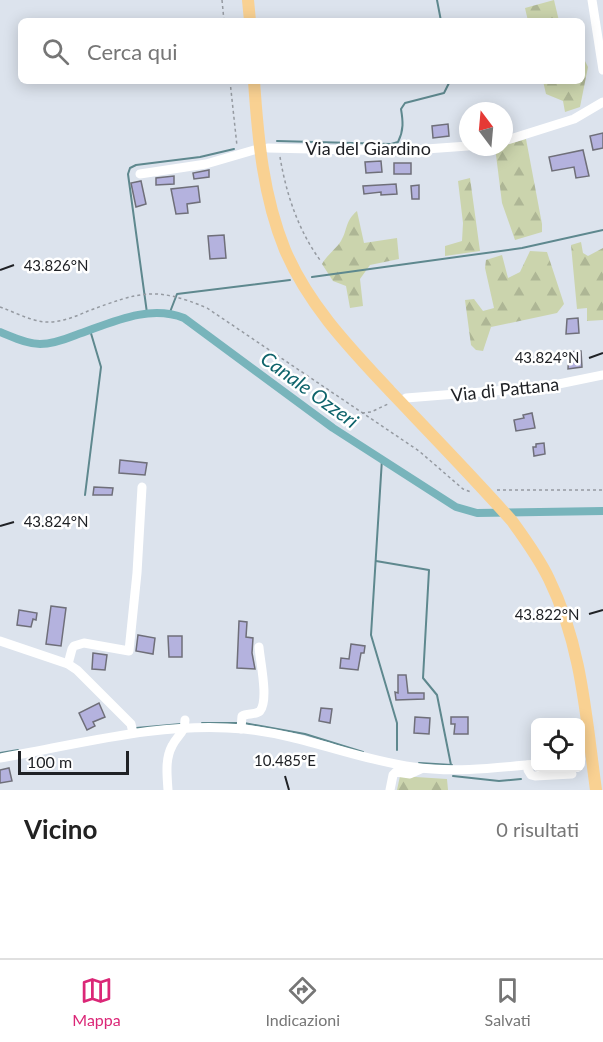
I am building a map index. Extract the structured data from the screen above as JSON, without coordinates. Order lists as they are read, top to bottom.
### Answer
{
  "streets": {
    "street": ["Via del Giardino", "Via di Pattana"]
  },
  "water": ["Canale Ozzeri"],
  "scale_bar": "100 m",
  "north": "top",
  "page": {
    "search": "Cerca qui",
    "scale": "100 m",
    "heading": ["Vicino", "0 risultati"],
    "nav": ["Mappa", "Indicazioni", "Salvati"]
  },
  "coordinates": [
    "43.826°N",
    "43.824°N",
    "43.822°N",
    "10.485°E"
  ]
}
